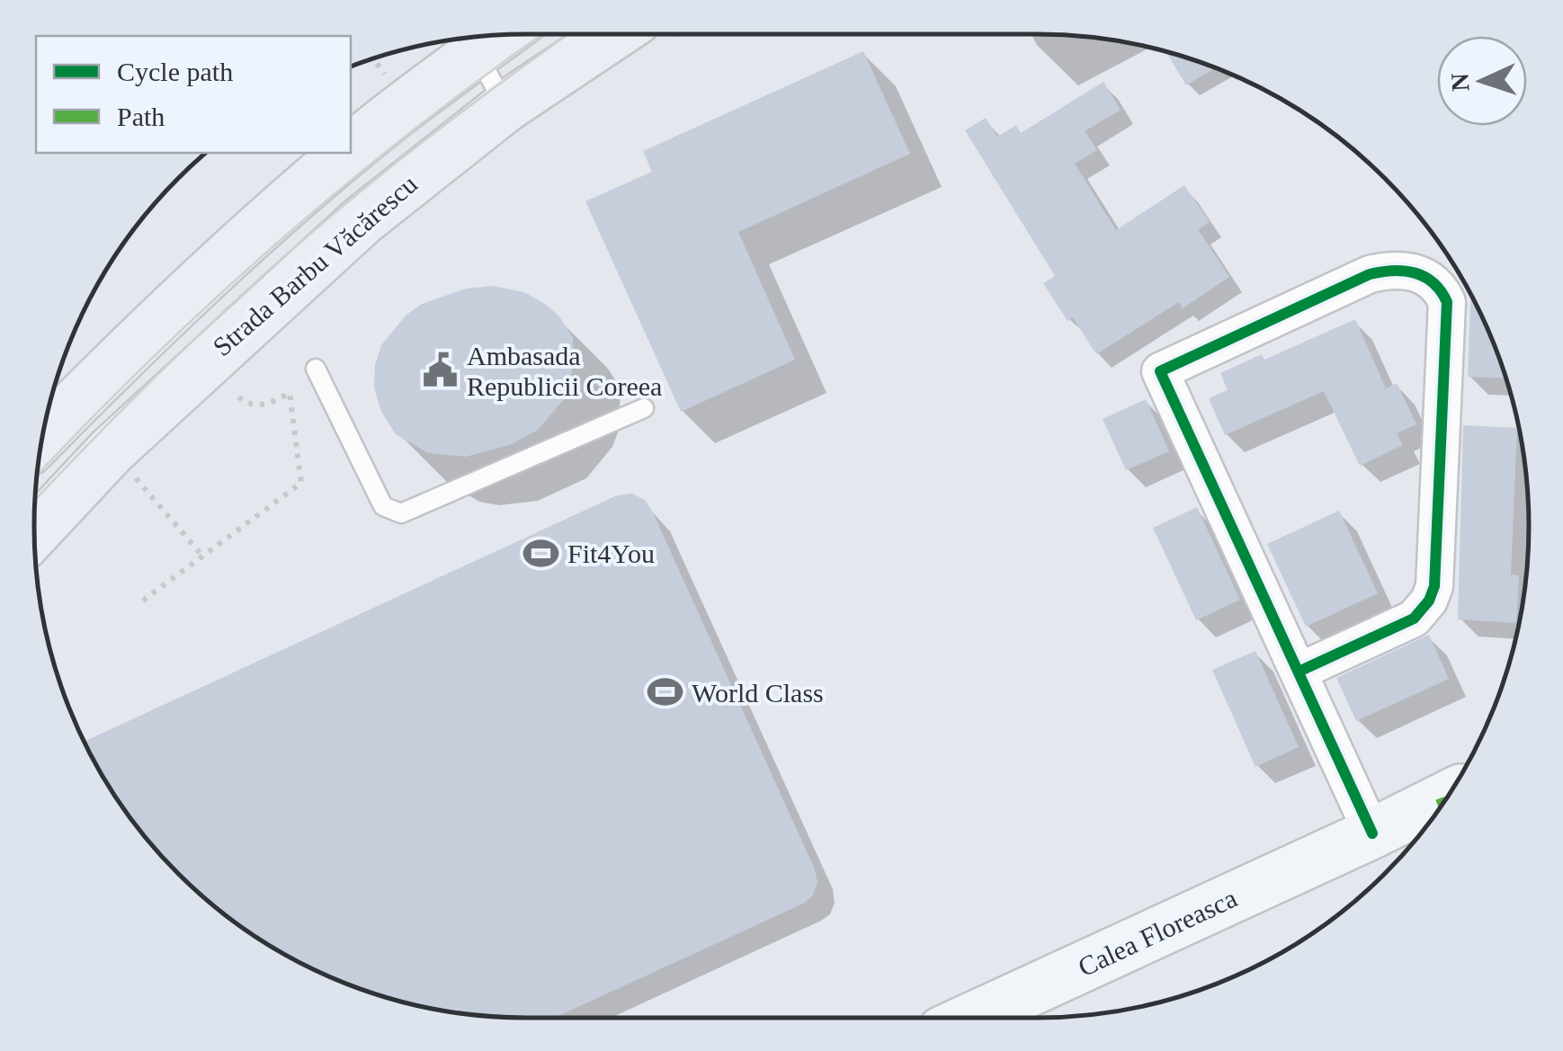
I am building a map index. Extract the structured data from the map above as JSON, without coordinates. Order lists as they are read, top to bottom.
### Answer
{
  "streets": {
    "main road": ["Strada Barbu Văcărescu", "Calea Floreasca"]
  },
  "places": {
    "public building": ["Ambasada Republicii Coreea"],
    "sports": ["Fit4You", "World Class"]
  },
  "legend": ["Cycle path", "Path"],
  "north": "left"
}
